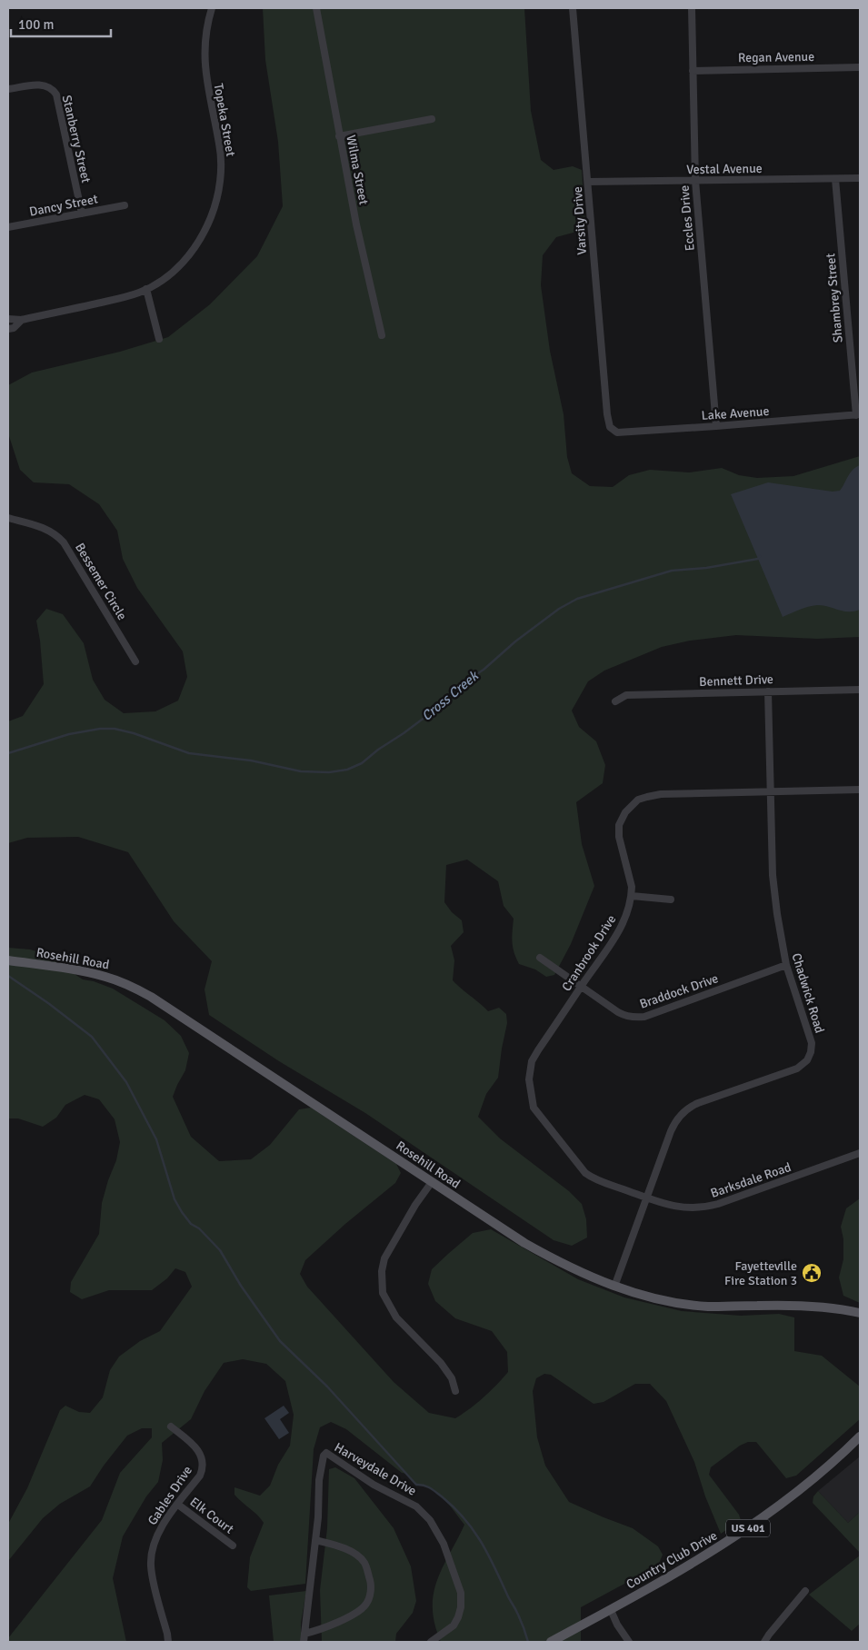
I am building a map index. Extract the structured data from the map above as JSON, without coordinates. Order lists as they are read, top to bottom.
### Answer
{
  "streets": {
    "main road": ["Rosehill Road", "US 401", "Country Club Drive"],
    "street": [
      "Regan Avenue",
      "Topeka Street",
      "Stanberry Street",
      "Vestal Avenue",
      "Wilma Street",
      "Dancy Street",
      "Eccles Drive",
      "Varsity Drive",
      "Shambrey Street",
      "Lake Avenue",
      "Bessemer Circle",
      "Bennett Drive",
      "Cranbrook Drive",
      "Braddock Drive",
      "Chadwick Road",
      "Barksdale Road",
      "Harveydale Drive",
      "Gables Drive",
      "Elk Court"
    ]
  },
  "crossings": [
    ["Regan Avenue", "Eccles Drive"],
    ["Stanberry Street", "Dancy Street"],
    ["Vestal Avenue", "Eccles Drive"],
    ["Vestal Avenue", "Varsity Drive"],
    ["Vestal Avenue", "Shambrey Street"],
    ["Eccles Drive", "Lake Avenue"],
    ["Varsity Drive", "Lake Avenue"],
    ["Shambrey Street", "Lake Avenue"],
    ["Bennett Drive", "Chadwick Road"],
    ["Cranbrook Drive", "Braddock Drive"],
    ["Cranbrook Drive", "Chadwick Road"],
    ["Cranbrook Drive", "Barksdale Road"],
    ["Rosehill Road", "Chadwick Road"],
    ["Braddock Drive", "Chadwick Road"],
    ["Chadwick Road", "Barksdale Road"],
    ["Gables Drive", "Elk Court"]
  ],
  "water": ["Cross Creek"],
  "places": {
    "public building": ["Fayetteville Fire Station 3"]
  },
  "scale_bar": "100 m"
}
